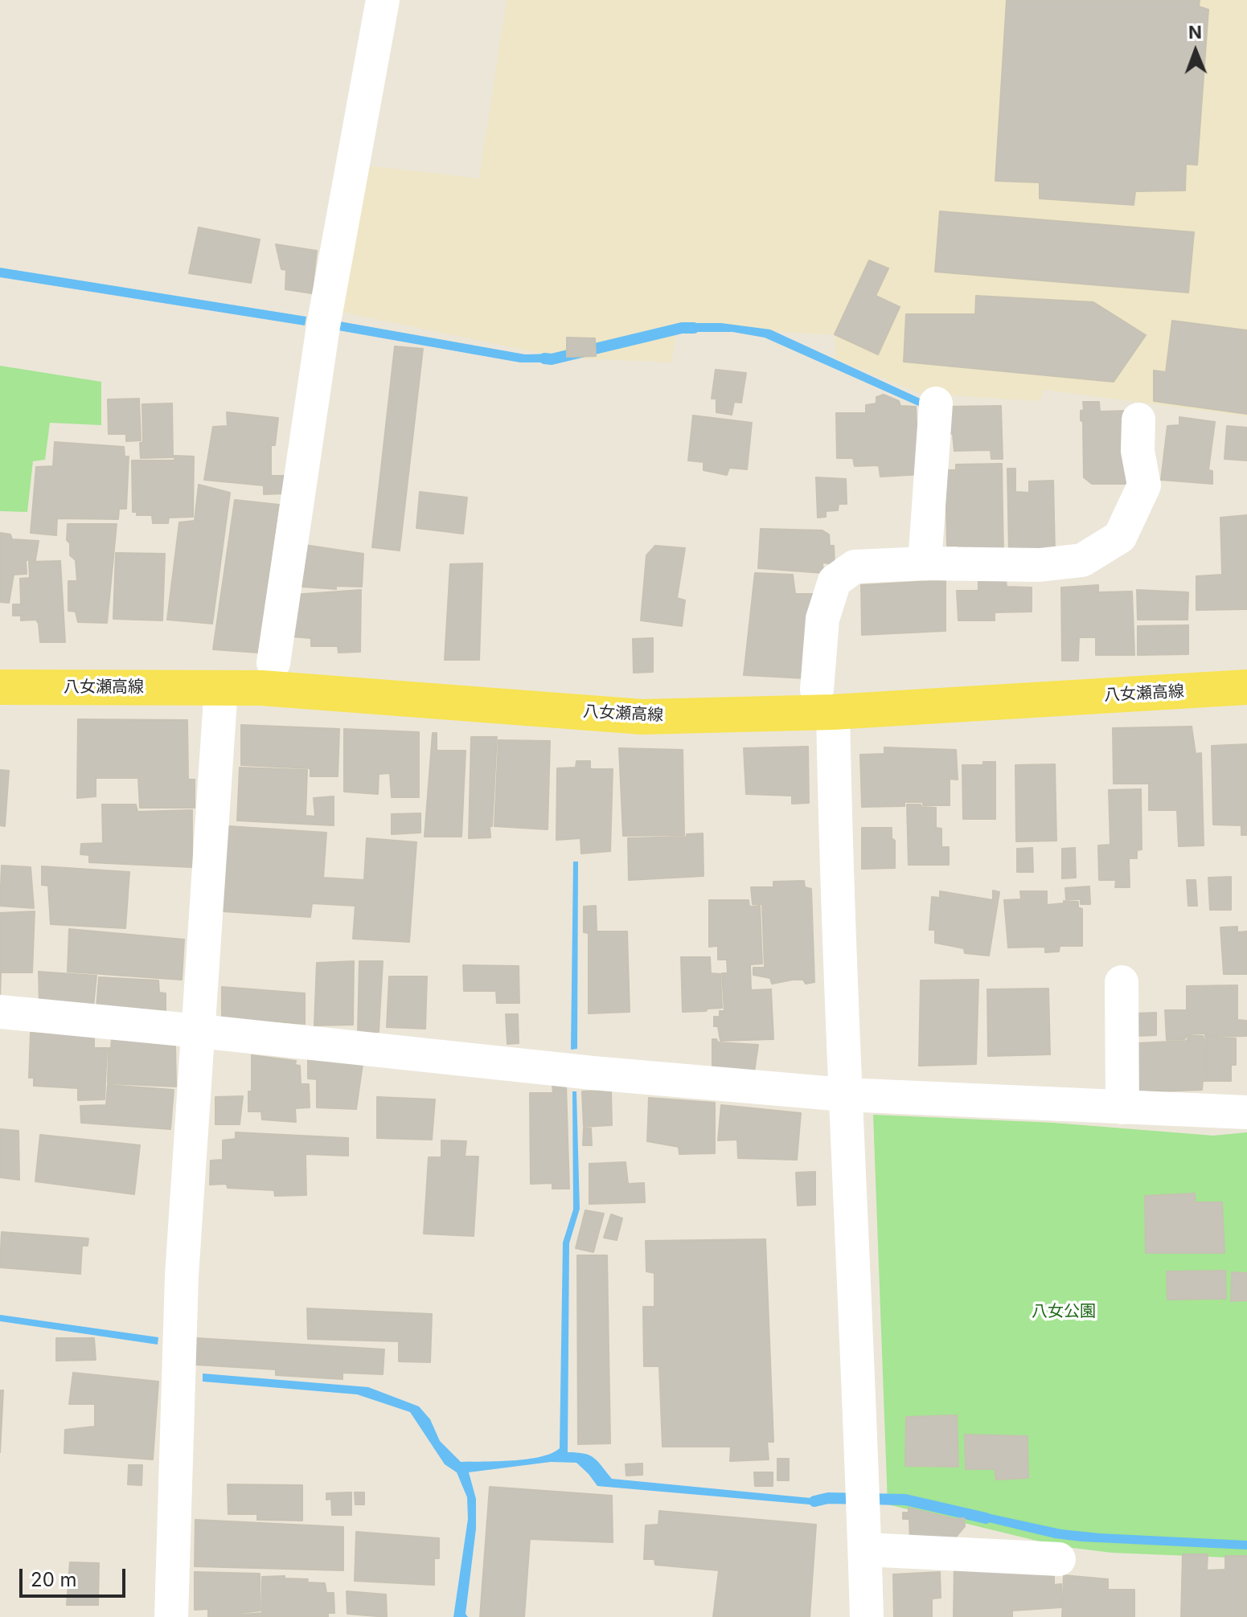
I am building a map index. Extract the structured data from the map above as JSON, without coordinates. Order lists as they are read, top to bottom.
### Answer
{
  "streets": {
    "main road": ["八女瀬高線"]
  },
  "parks": ["八女公園"],
  "scale_bar": "20 m",
  "north": "top"
}
